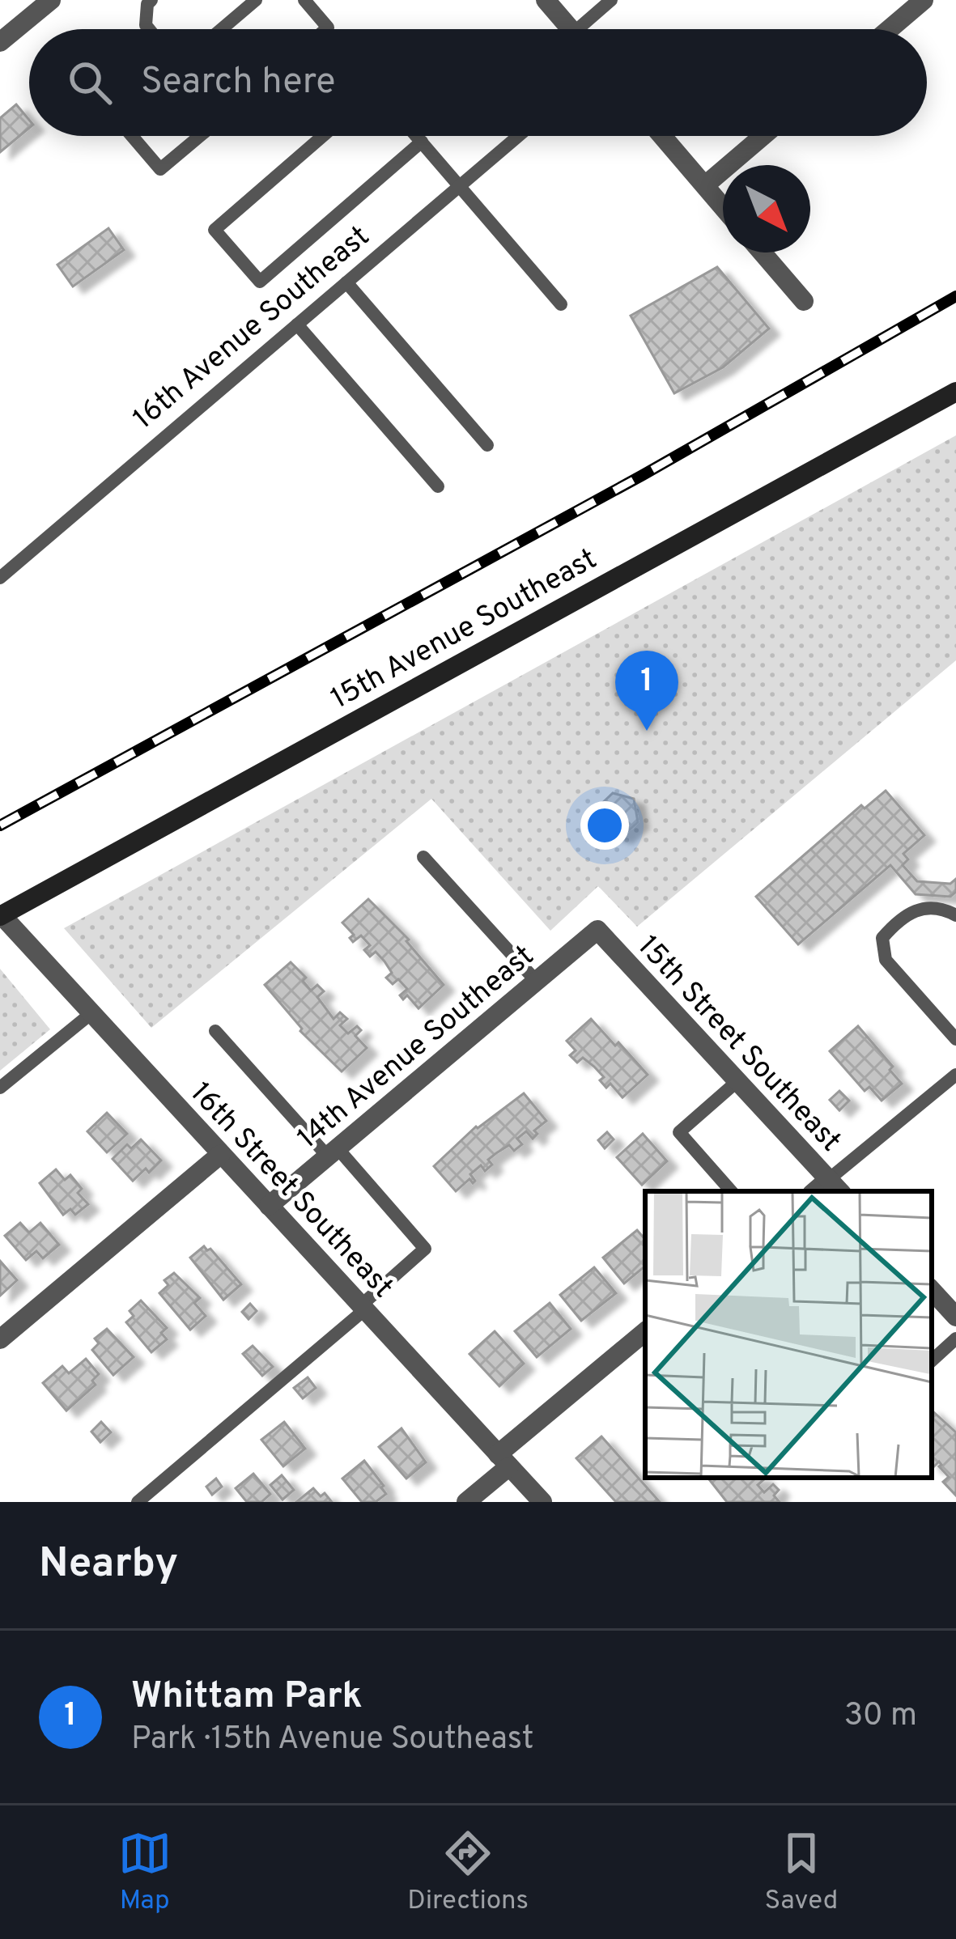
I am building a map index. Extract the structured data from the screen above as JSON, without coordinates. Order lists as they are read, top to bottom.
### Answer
{
  "streets": {
    "street": [
      "15th Avenue Southeast",
      "15th Street Southeast",
      "14th Avenue Southeast",
      "16th Street Southeast"
    ],
    "lane": ["16th Avenue Southeast"]
  },
  "crossings": [
    ["15th Avenue Southeast", "16th Street Southeast"],
    ["15th Street Southeast", "14th Avenue Southeast"],
    ["14th Avenue Southeast", "16th Street Southeast"]
  ],
  "north": "bottom right",
  "page": {
    "search": "Search here",
    "pins": "1",
    "heading": "Nearby",
    "list": [
      {
        "mark": "1",
        "name": "Whittam Park",
        "note": "Park · 15th Avenue Southeast",
        "value": "30 m"
      }
    ],
    "nav": ["Map", "Directions", "Saved"]
  }
}
